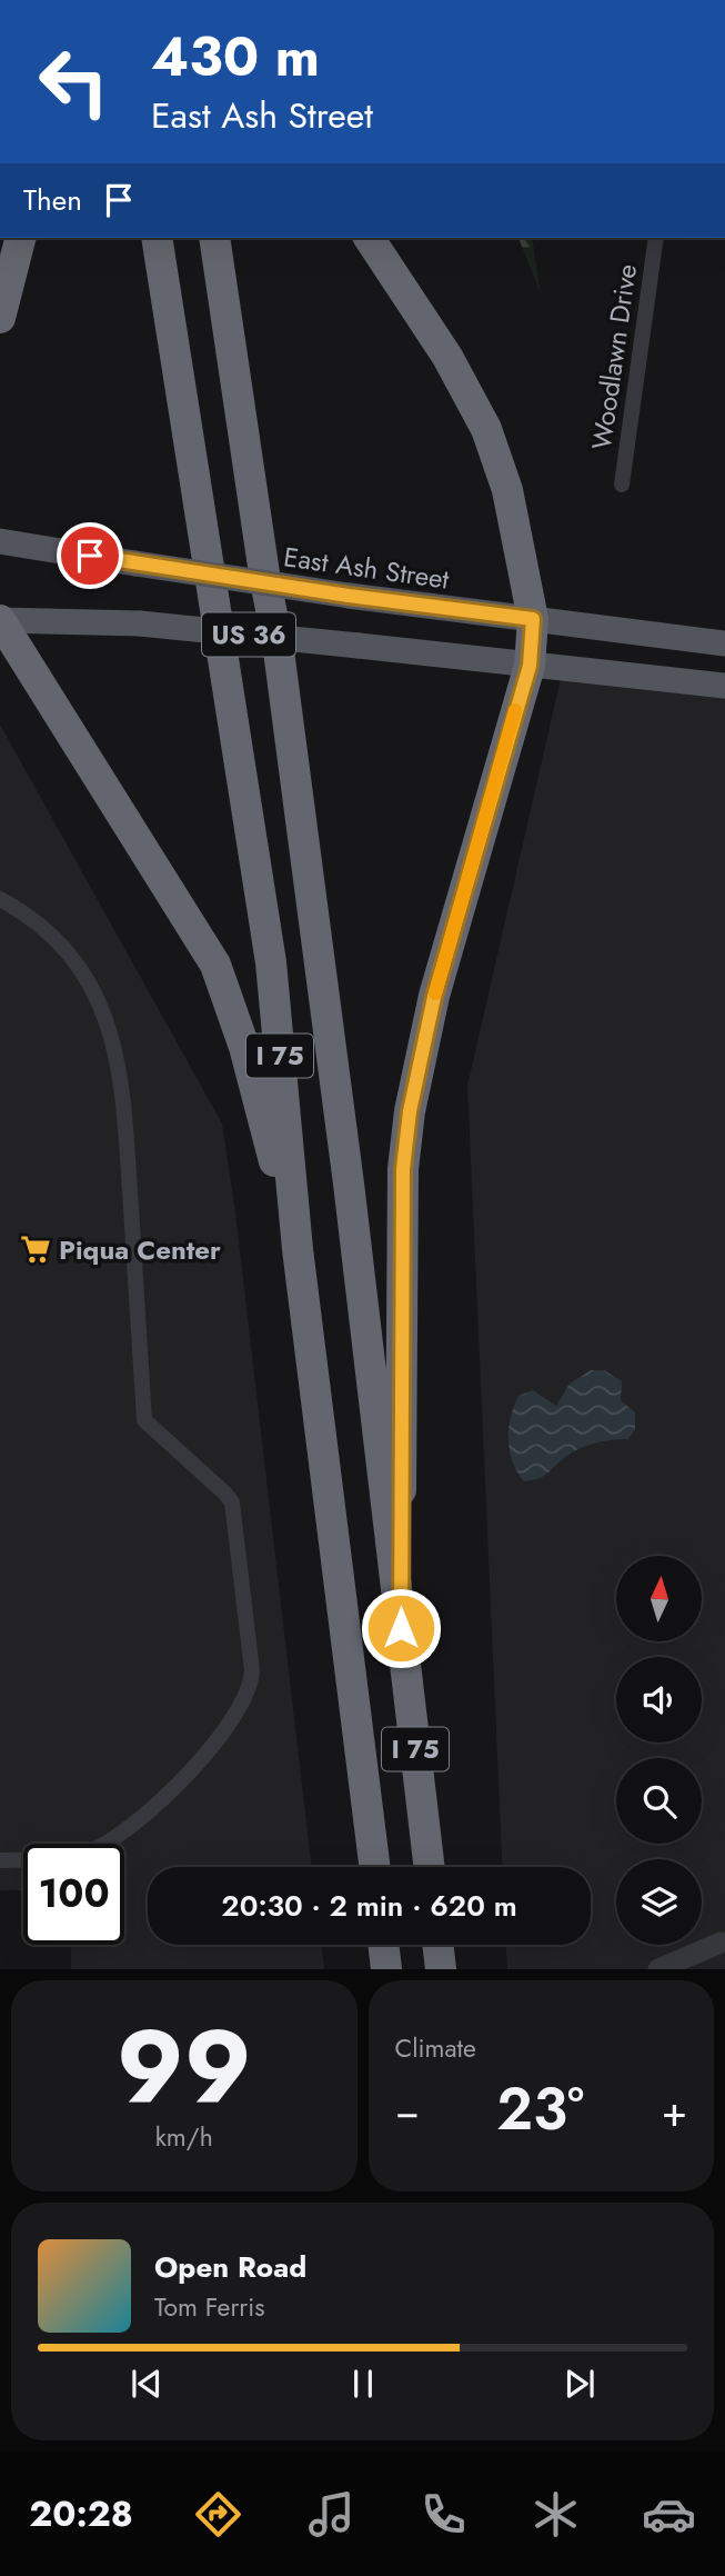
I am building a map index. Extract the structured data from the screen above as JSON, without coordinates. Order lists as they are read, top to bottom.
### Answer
{
  "streets": {
    "highway": ["I 75"],
    "main road": ["East Ash Street", "US 36"],
    "street": ["Woodlawn Drive"]
  },
  "places": {
    "supermarket": ["Piqua Center"]
  },
  "north": "top",
  "page": {
    "turn": ["430 m", "East Ash Street"],
    "then": "Then",
    "limit": "100",
    "trip": "20:30 · 2 min · 620 m",
    "tile": [
      ["99", "km/h"],
      "Climate"
    ],
    "heat": ["−", "23°", "+"],
    "song": ["Open Road", "Tom Ferris"],
    "tabs": "20:28"
  }
}
